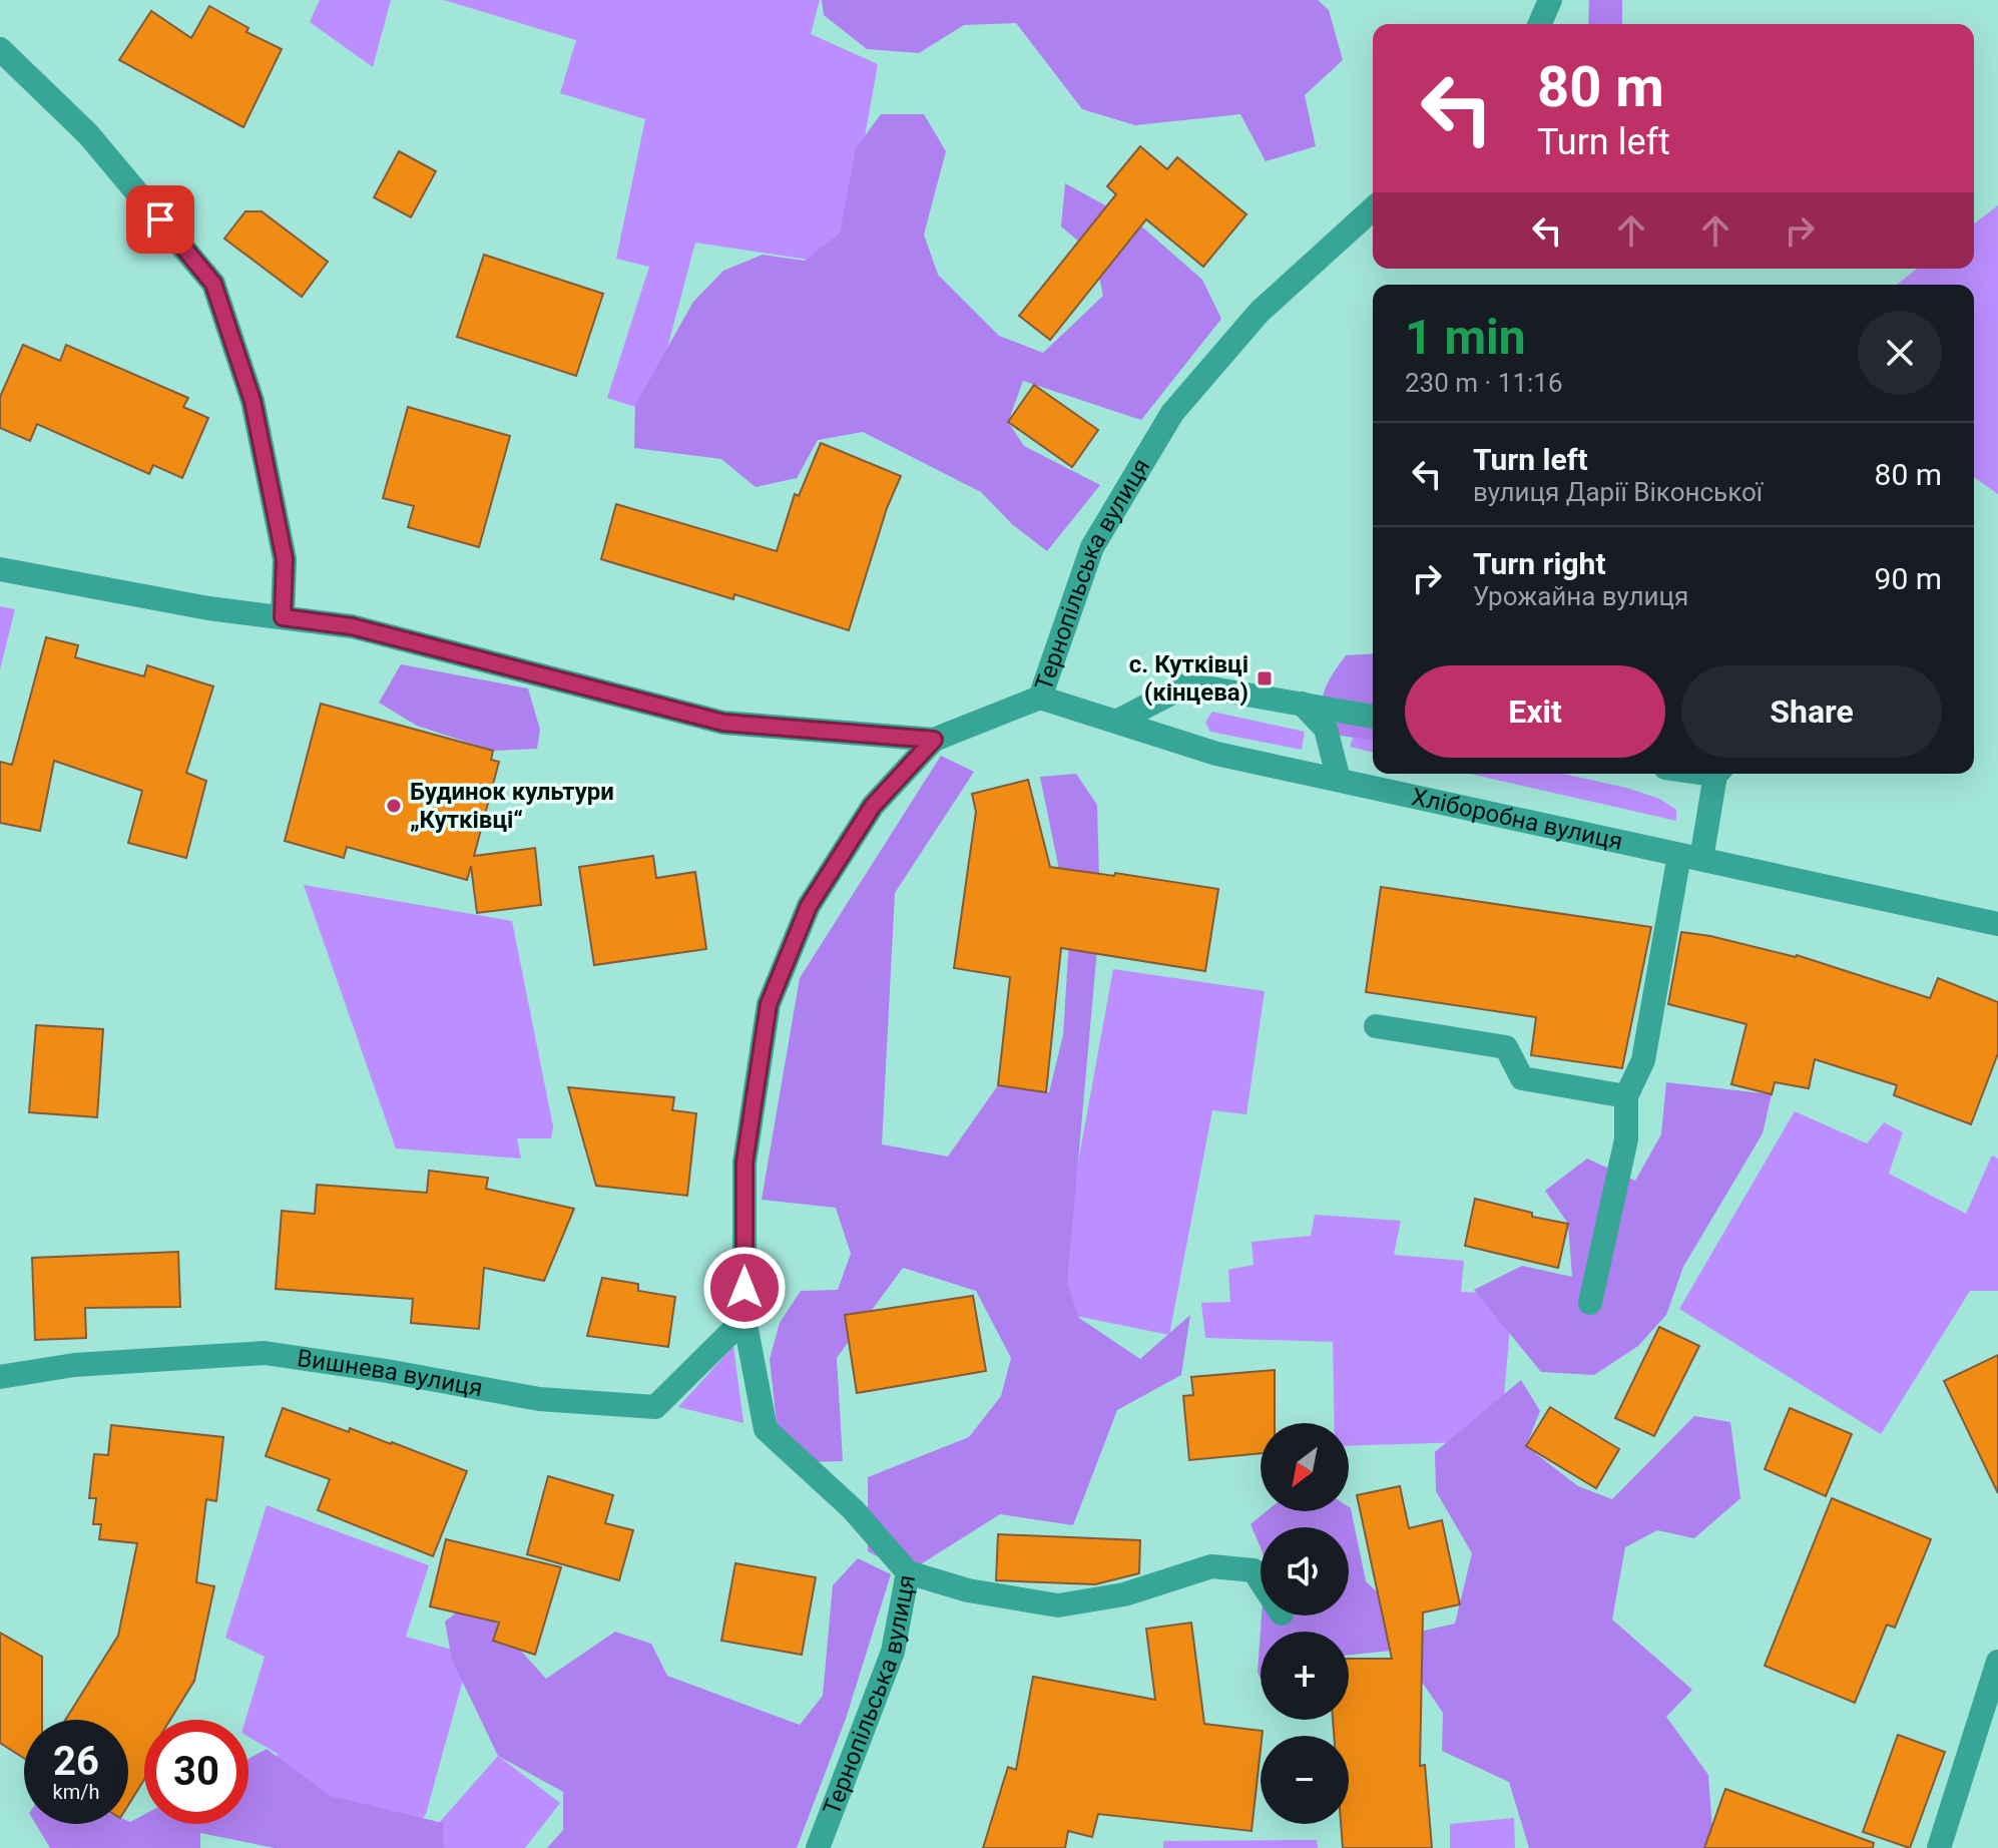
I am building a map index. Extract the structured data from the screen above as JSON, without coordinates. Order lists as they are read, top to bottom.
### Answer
{
  "streets": {
    "street": ["Тернопільська вулиця", "Хліборобна вулиця", "Вишнева вулиця"]
  },
  "crossings": [
    ["Тернопільська вулиця", "Хліборобна вулиця"],
    ["Тернопільська вулиця", "Вишнева вулиця"]
  ],
  "places": {
    "transit": ["с. Кутківці (кінцева)"],
    "other": ["Будинок культури „Кутківці“"]
  },
  "north": "bottom left",
  "page": {
    "turn": ["80 m", "Turn left"],
    "heading": ["1 min", "230 m · 11:16"],
    "list": [
      {
        "name": "Turn left",
        "note": "вулиця Дарії Віконської",
        "value": "80 m"
      },
      {
        "name": "Turn right",
        "note": "Урожайна вулиця",
        "value": "90 m"
      }
    ],
    "buttons": ["Exit", "Share"],
    "map_buttons": ["+", "−"],
    "speed": "26 km/h",
    "limit": "30"
  }
}
